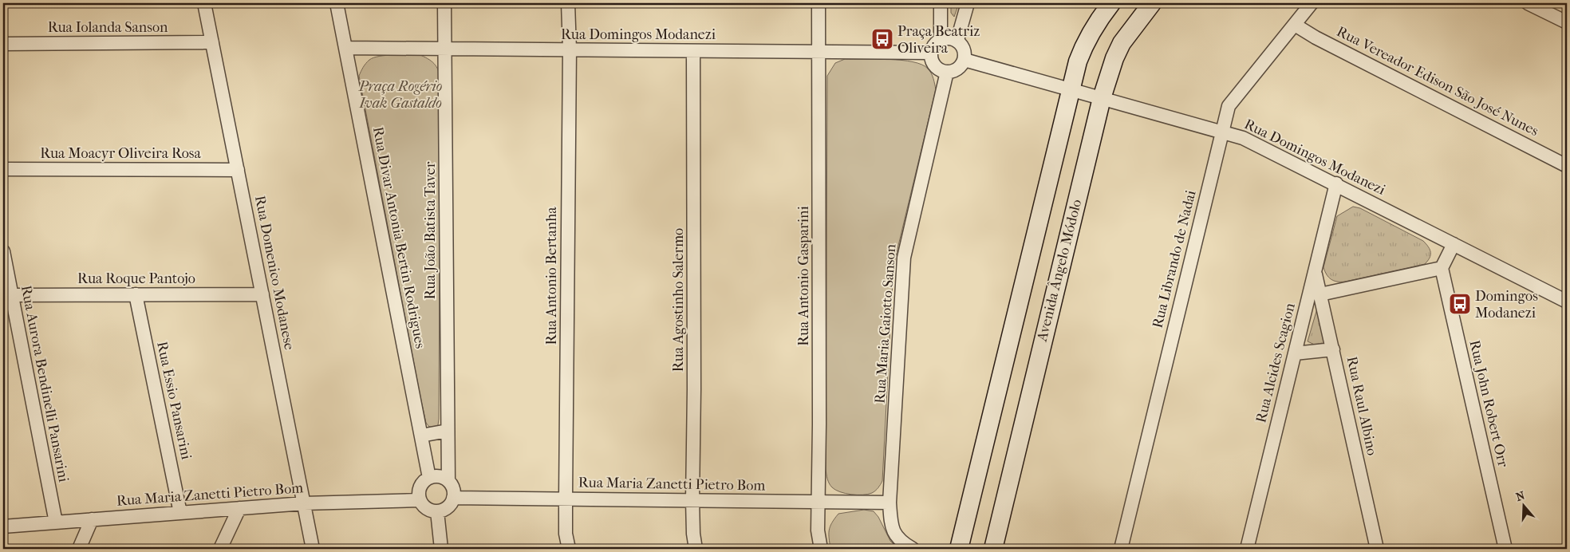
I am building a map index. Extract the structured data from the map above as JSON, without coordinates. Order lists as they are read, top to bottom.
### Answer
{
  "streets": {
    "street": [
      "Rua Iolanda Sanson",
      "Rua Domingos Modanezi",
      "Rua Vereador Edison São José Nunes",
      "Rua Moacyr Oliveira Rosa",
      "Rua João Batista Taver",
      "Rua Divar Antonia Bertin Rodrigues",
      "Rua Librando de Nadai",
      "Avenida Ângelo Módolo",
      "Rua Domenico Modanese",
      "Rua Antonio Bertanha",
      "Rua Antonio Gasparini",
      "Rua Roque Pantojo",
      "Rua Agostinho Salermo",
      "Rua Maria Gaiotto Sanson",
      "Rua Alcides Scagion",
      "Rua Aurora Bendinelli Pansarini",
      "Rua Essio Pansarini",
      "Rua John Robert Orr",
      "Rua Raul Albino",
      "Rua Maria Zanetti Pietro Bom"
    ]
  },
  "crossings": [
    ["Rua Iolanda Sanson", "Rua Domenico Modanese"],
    ["Rua Domingos Modanezi", "Rua João Batista Taver"],
    ["Rua Domingos Modanezi", "Rua Divar Antonia Bertin Rodrigues"],
    ["Rua Domingos Modanezi", "Rua Librando de Nadai"],
    ["Rua Domingos Modanezi", "Avenida Ângelo Módolo"],
    ["Rua Domingos Modanezi", "Rua Antonio Bertanha"],
    ["Rua Domingos Modanezi", "Rua Antonio Gasparini"],
    ["Rua Domingos Modanezi", "Rua Agostinho Salermo"],
    ["Rua Domingos Modanezi", "Rua Maria Gaiotto Sanson"],
    ["Rua Domingos Modanezi", "Rua Alcides Scagion"],
    ["Rua Vereador Edison São José Nunes", "Rua Librando de Nadai"],
    ["Rua Moacyr Oliveira Rosa", "Rua Domenico Modanese"],
    ["Rua João Batista Taver", "Rua Divar Antonia Bertin Rodrigues"],
    ["Rua João Batista Taver", "Rua Maria Zanetti Pietro Bom"],
    ["Rua Divar Antonia Bertin Rodrigues", "Rua Maria Zanetti Pietro Bom"],
    ["Rua Domenico Modanese", "Rua Roque Pantojo"],
    ["Rua Domenico Modanese", "Rua Maria Zanetti Pietro Bom"],
    ["Rua Antonio Bertanha", "Rua Maria Zanetti Pietro Bom"],
    ["Rua Antonio Gasparini", "Rua Maria Zanetti Pietro Bom"],
    ["Rua Roque Pantojo", "Rua Aurora Bendinelli Pansarini"],
    ["Rua Roque Pantojo", "Rua Essio Pansarini"],
    ["Rua Agostinho Salermo", "Rua Maria Zanetti Pietro Bom"],
    ["Rua Maria Gaiotto Sanson", "Rua Maria Zanetti Pietro Bom"],
    ["Rua Alcides Scagion", "Rua Raul Albino"],
    ["Rua Aurora Bendinelli Pansarini", "Rua Maria Zanetti Pietro Bom"],
    ["Rua Essio Pansarini", "Rua Maria Zanetti Pietro Bom"]
  ],
  "parks": ["Praça Rogério Ivak Gastaldo"],
  "places": {
    "bus stop": ["Praça Beatriz Oliveira", "Domingos Modanezi"]
  },
  "north": "top"
}
